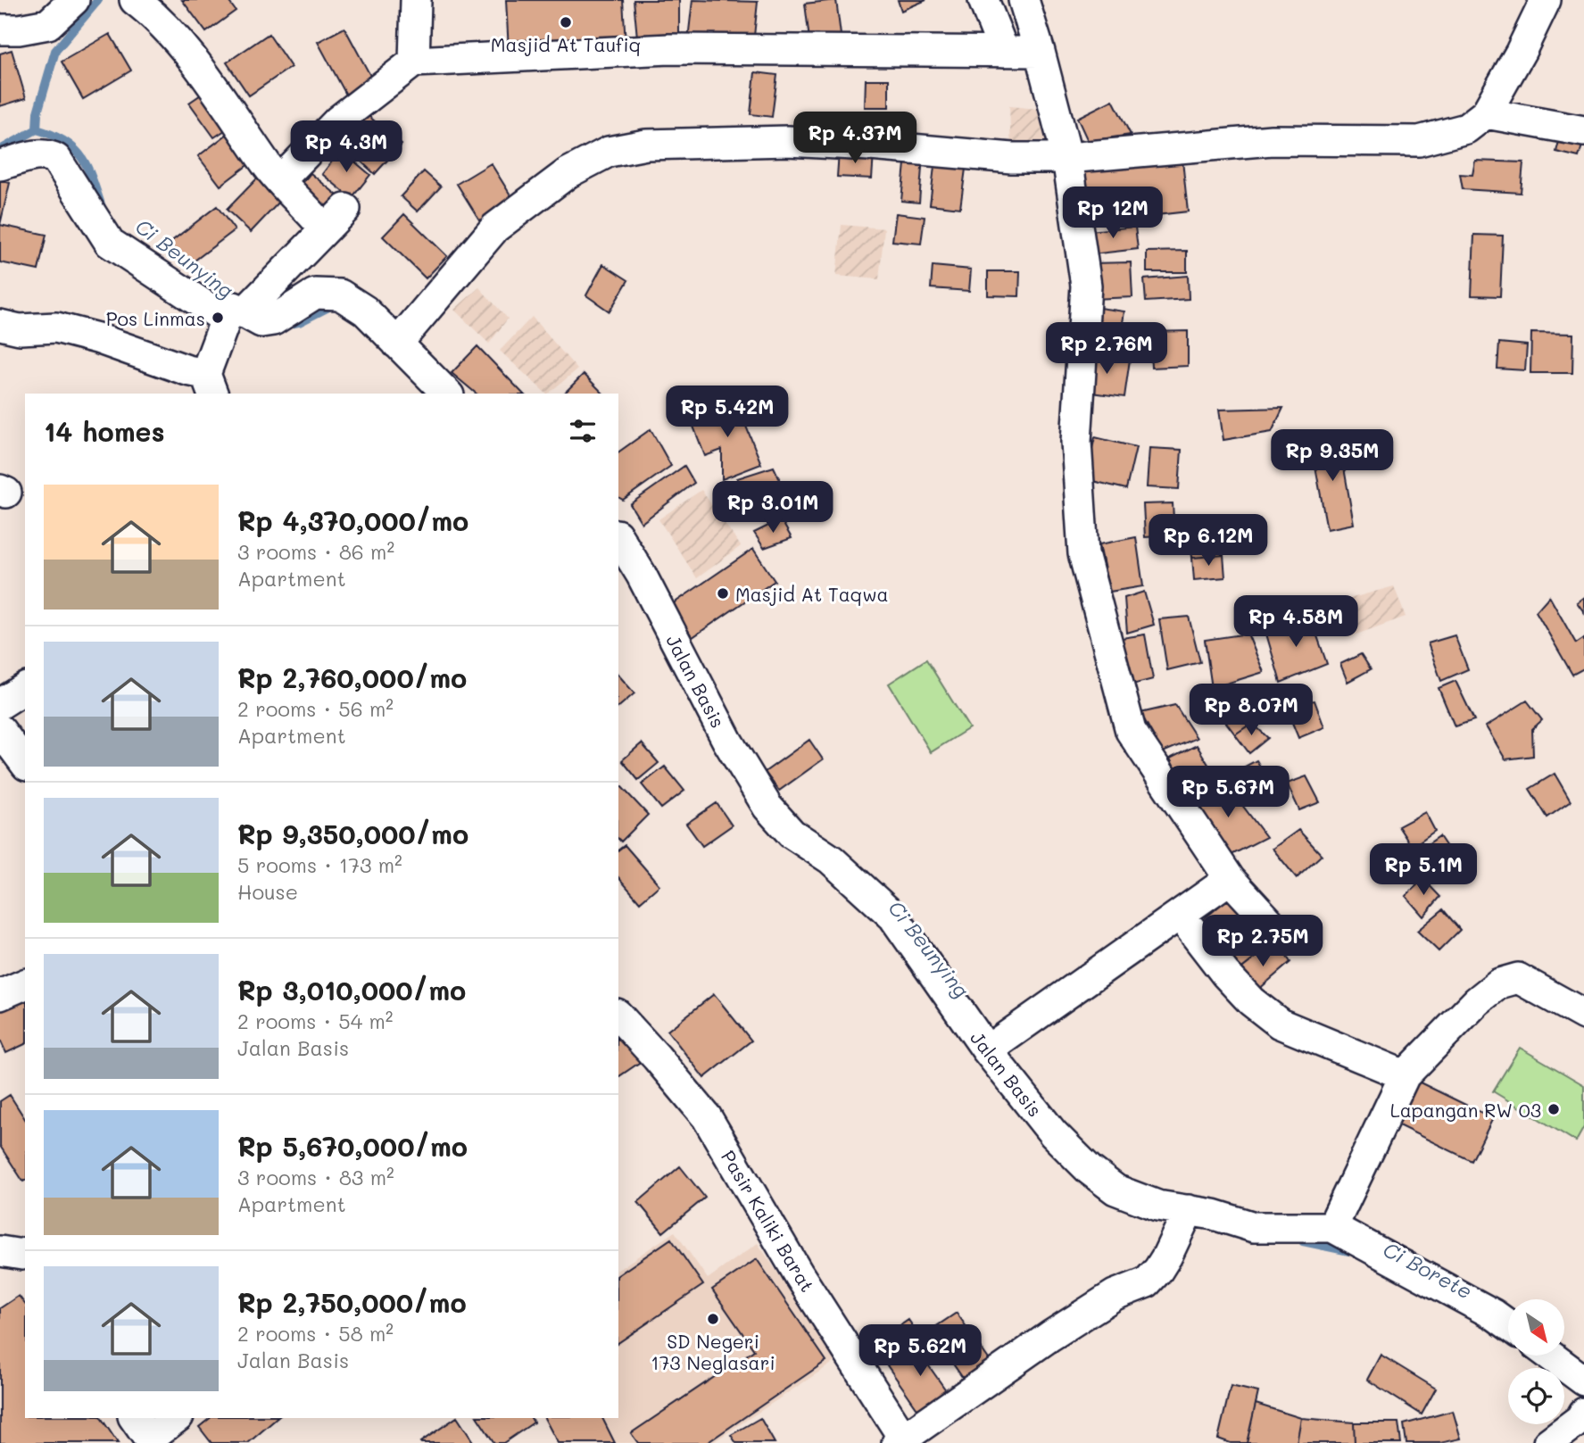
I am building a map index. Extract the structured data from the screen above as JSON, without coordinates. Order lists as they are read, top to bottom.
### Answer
{
  "streets": {
    "street": ["Jalan Basis", "Pasir Kaliki Barat"]
  },
  "water": ["Ci Beunying", "Ci Borete"],
  "places": [
    "Masjid At Taufiq",
    "Pos Linmas",
    "Masjid At Taqwa",
    "Lapangan RW 03",
    "SD Negeri 173 Neglasari"
  ],
  "north": "bottom right",
  "page": {
    "price": [
      "Rp 4.37M",
      "Rp 4.3M",
      "Rp 12M",
      "Rp 2.76M",
      "Rp 5.42M",
      "Rp 9.35M",
      "Rp 3.01M",
      "Rp 6.12M",
      "Rp 4.58M",
      "Rp 8.07M",
      "Rp 5.67M",
      "Rp 5.1M",
      "Rp 2.75M",
      "Rp 5.62M"
    ],
    "heading": "14 homes",
    "list": [
      {
        "name": "Rp 4,370,000/mo",
        "note": "3 rooms · 86 m² · Apartment"
      },
      {
        "name": "Rp 2,760,000/mo",
        "note": "2 rooms · 56 m² · Apartment"
      },
      {
        "name": "Rp 9,350,000/mo",
        "note": "5 rooms · 173 m² · House"
      },
      {
        "name": "Rp 3,010,000/mo",
        "note": "2 rooms · 54 m² · Jalan Basis"
      },
      {
        "name": "Rp 5,670,000/mo",
        "note": "3 rooms · 83 m² · Apartment"
      },
      {
        "name": "Rp 2,750,000/mo",
        "note": "2 rooms · 58 m² · Jalan Basis"
      }
    ]
  }
}
